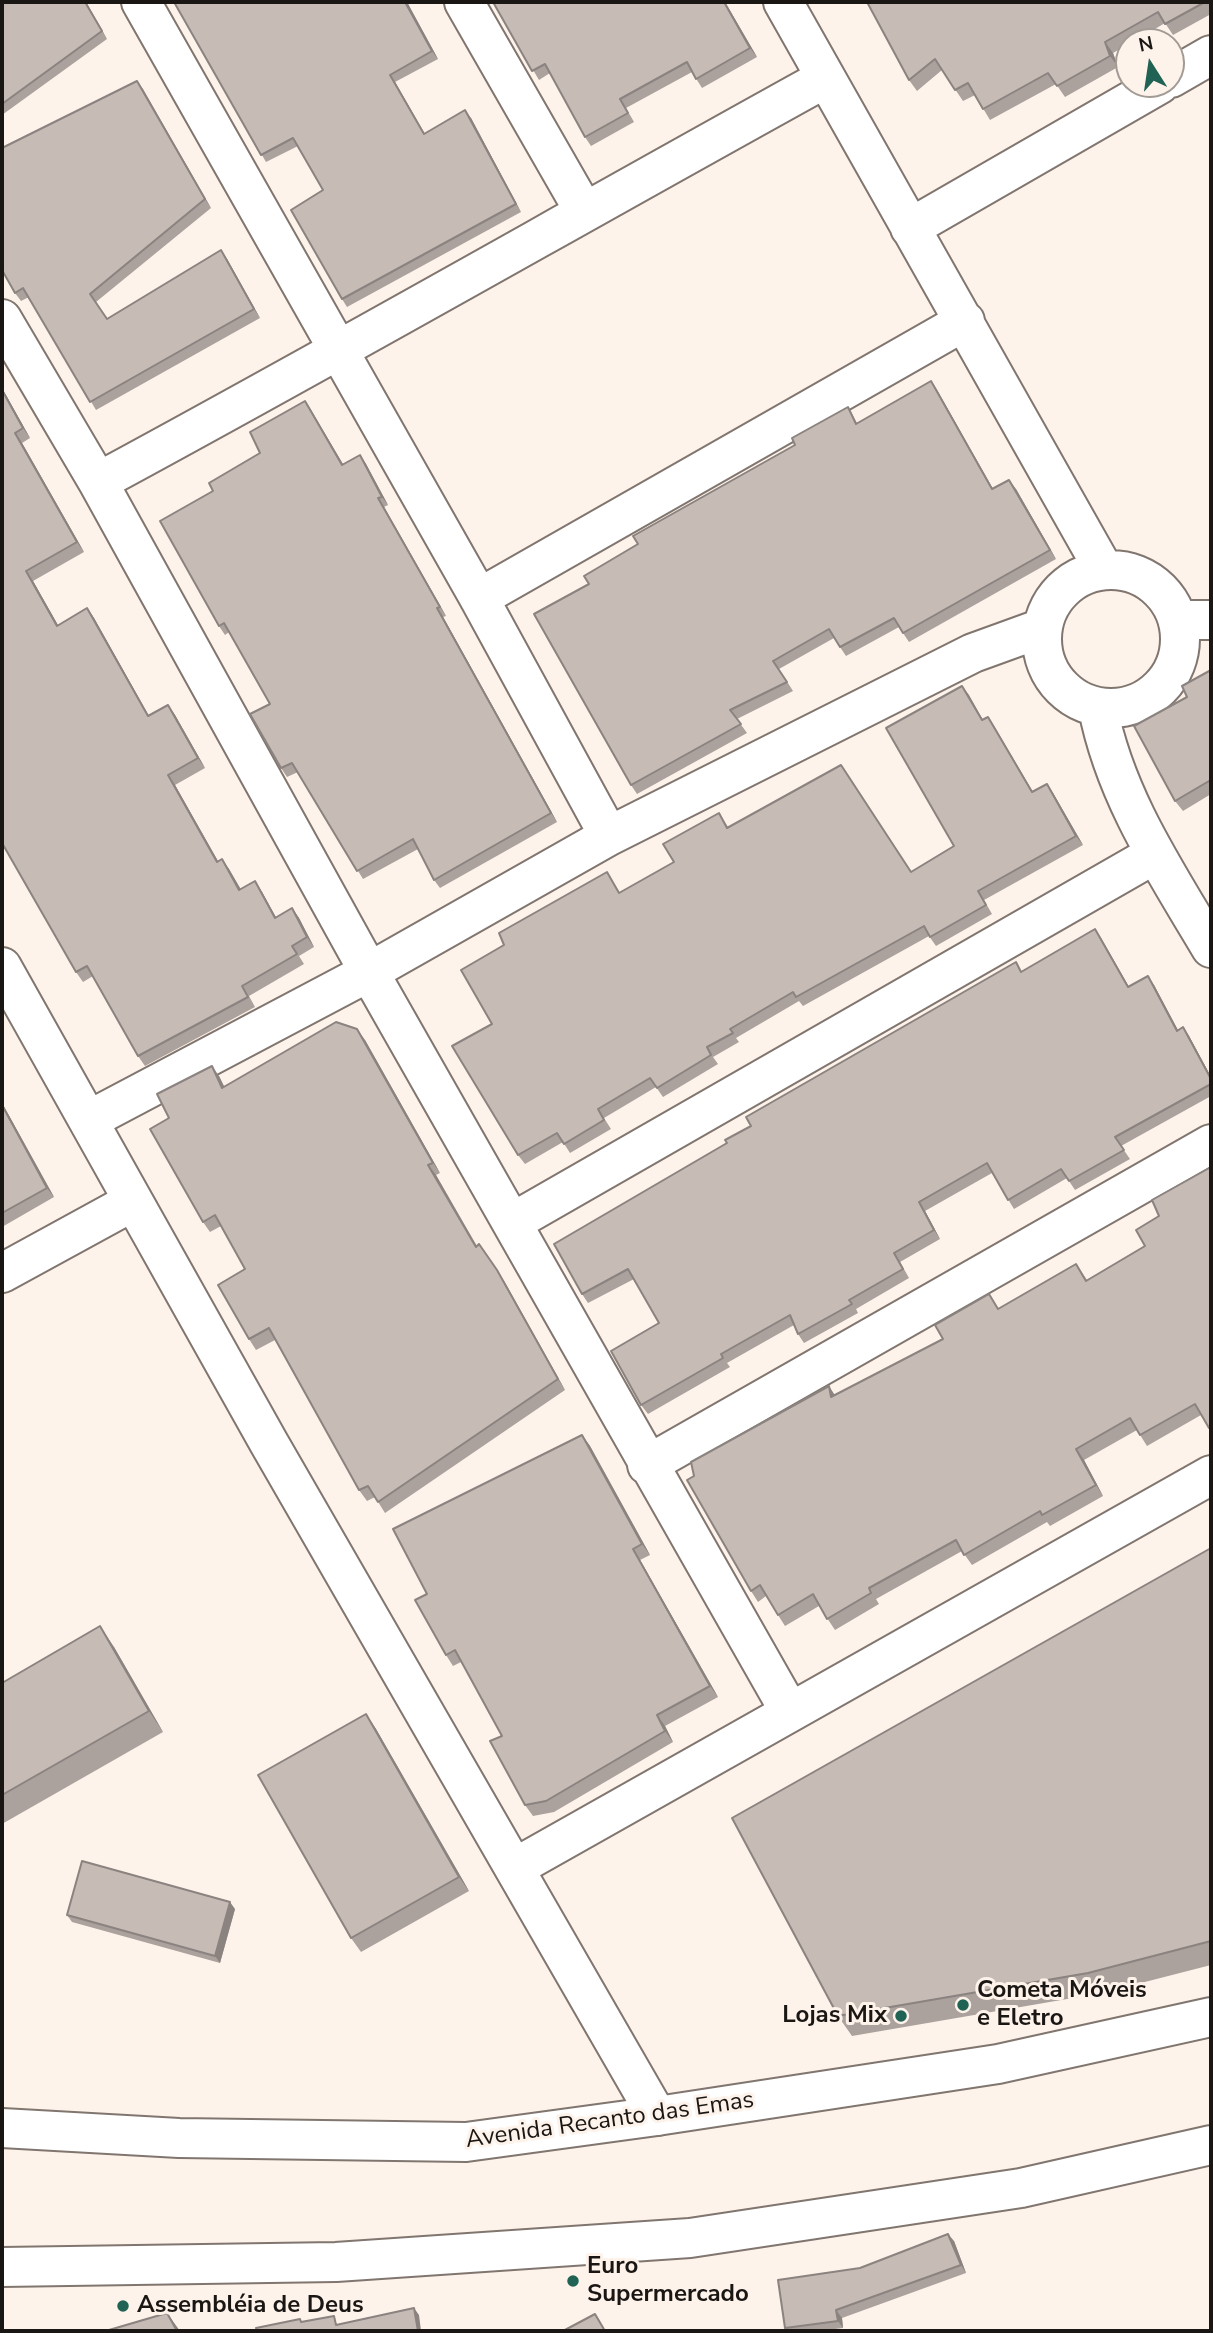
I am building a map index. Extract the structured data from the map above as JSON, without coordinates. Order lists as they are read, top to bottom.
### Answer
{
  "streets": {
    "street": ["Avenida Recanto das Emas"]
  },
  "places": [
    "Cometa Móveis e Eletro",
    "Lojas Mix",
    "Euro Supermercado",
    "Assembléia de Deus"
  ],
  "north": "top"
}
